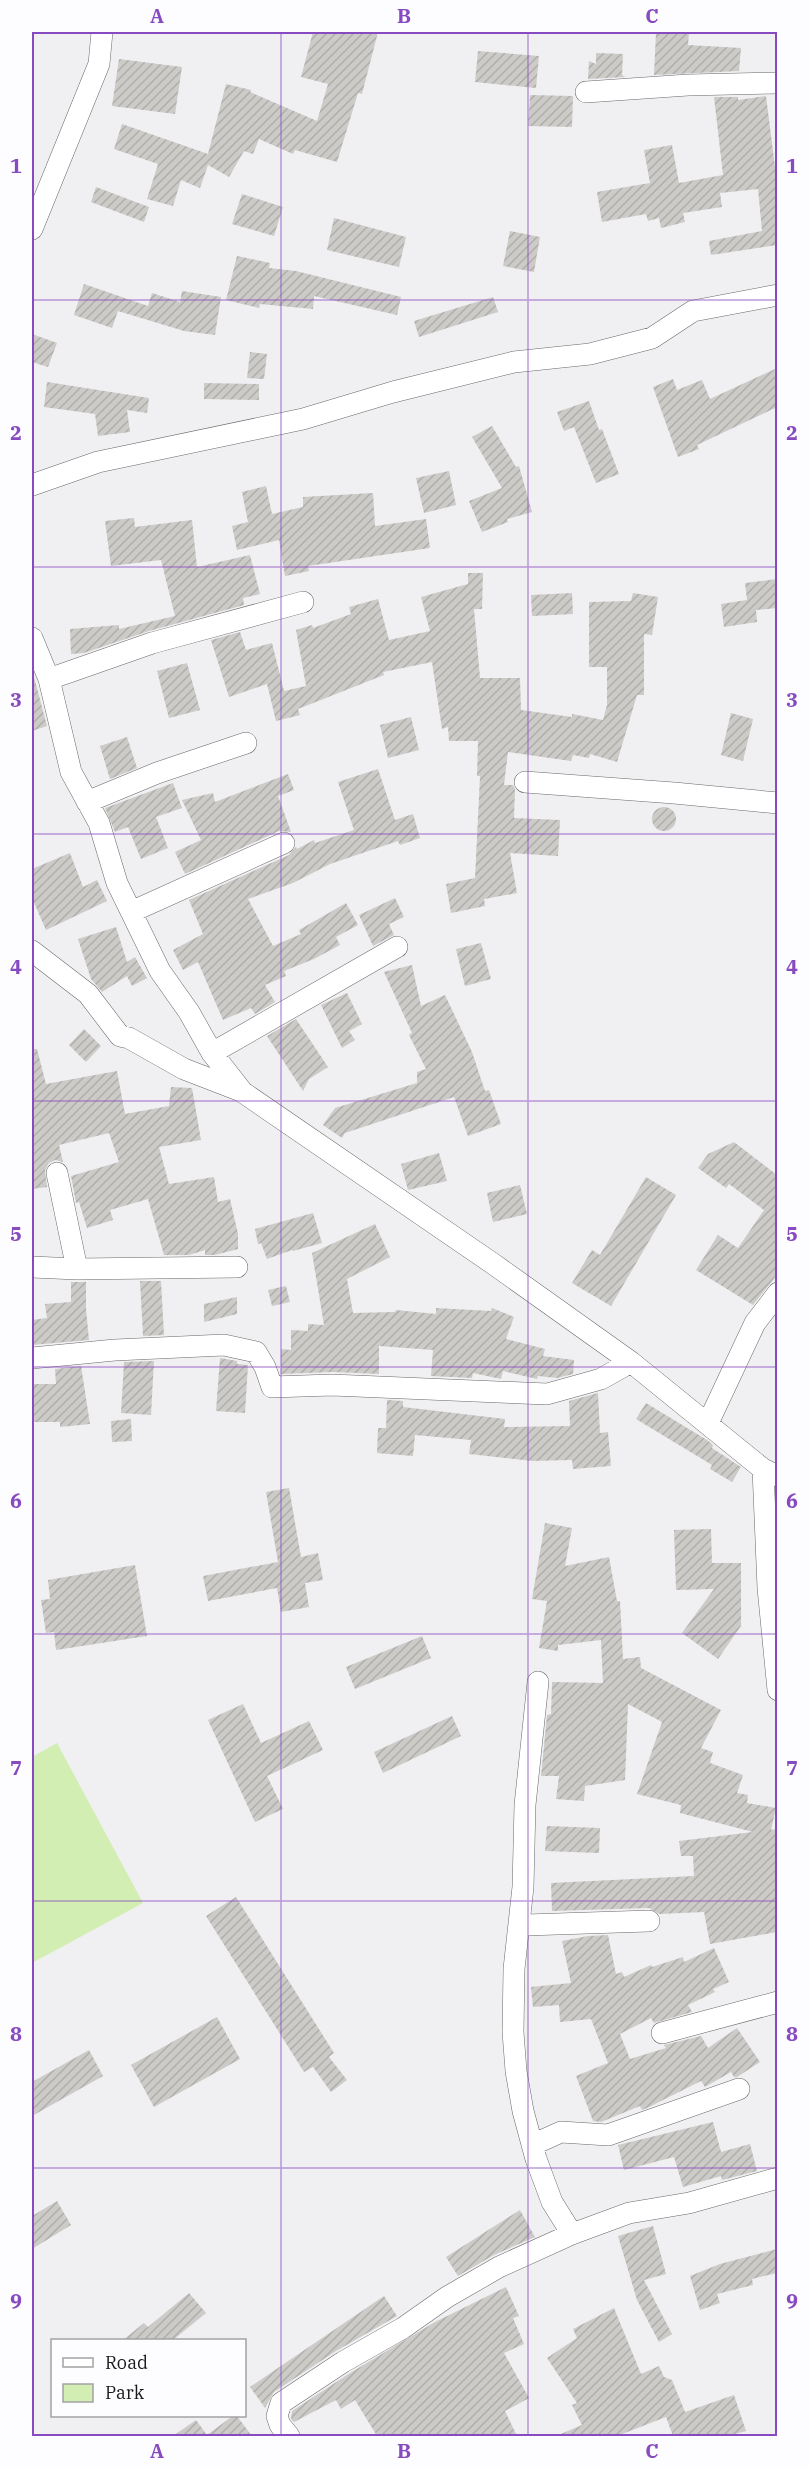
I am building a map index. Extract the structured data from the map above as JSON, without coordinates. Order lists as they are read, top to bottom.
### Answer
{
  "legend": ["Road", "Park"],
  "grid": {
    "columns": ["A", "B", "C"],
    "rows": [
      "1",
      "2",
      "3",
      "4",
      "5",
      "6",
      "7",
      "8",
      "9"
    ]
  }
}
